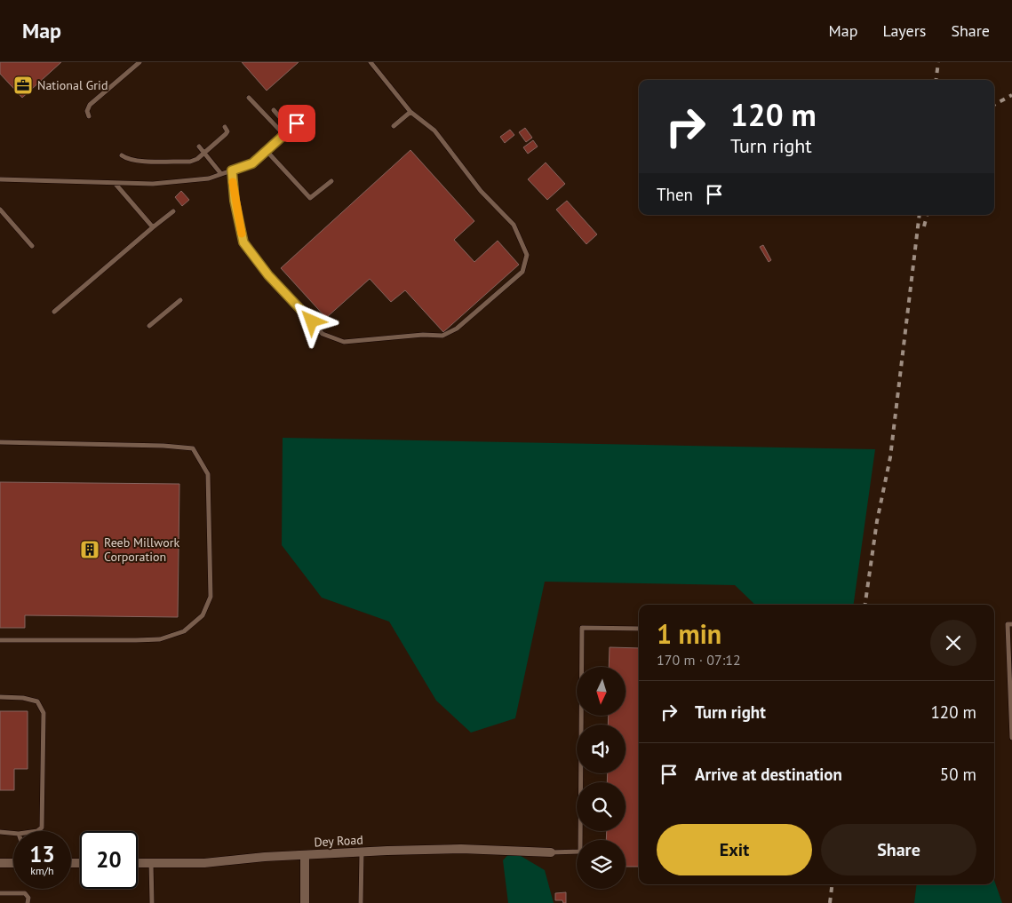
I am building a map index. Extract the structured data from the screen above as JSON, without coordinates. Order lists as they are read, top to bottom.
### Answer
{
  "streets": {
    "street": ["Dey Road"]
  },
  "places": {
    "office": ["National Grid"],
    "building": ["Reeb Millwork Corporation"]
  },
  "north": "bottom",
  "page": {
    "header": "Map",
    "nav": ["Map", "Layers", "Share"],
    "turn": ["120 m", "Turn right"],
    "then": "Then",
    "heading": ["1 min", "170 m · 07:12"],
    "list": [
      {
        "name": "Turn right",
        "value": "120 m"
      },
      {
        "name": "Arrive at destination",
        "value": "50 m"
      }
    ],
    "buttons": ["Exit", "Share"],
    "speed": "13 km/h",
    "limit": "20"
  }
}
